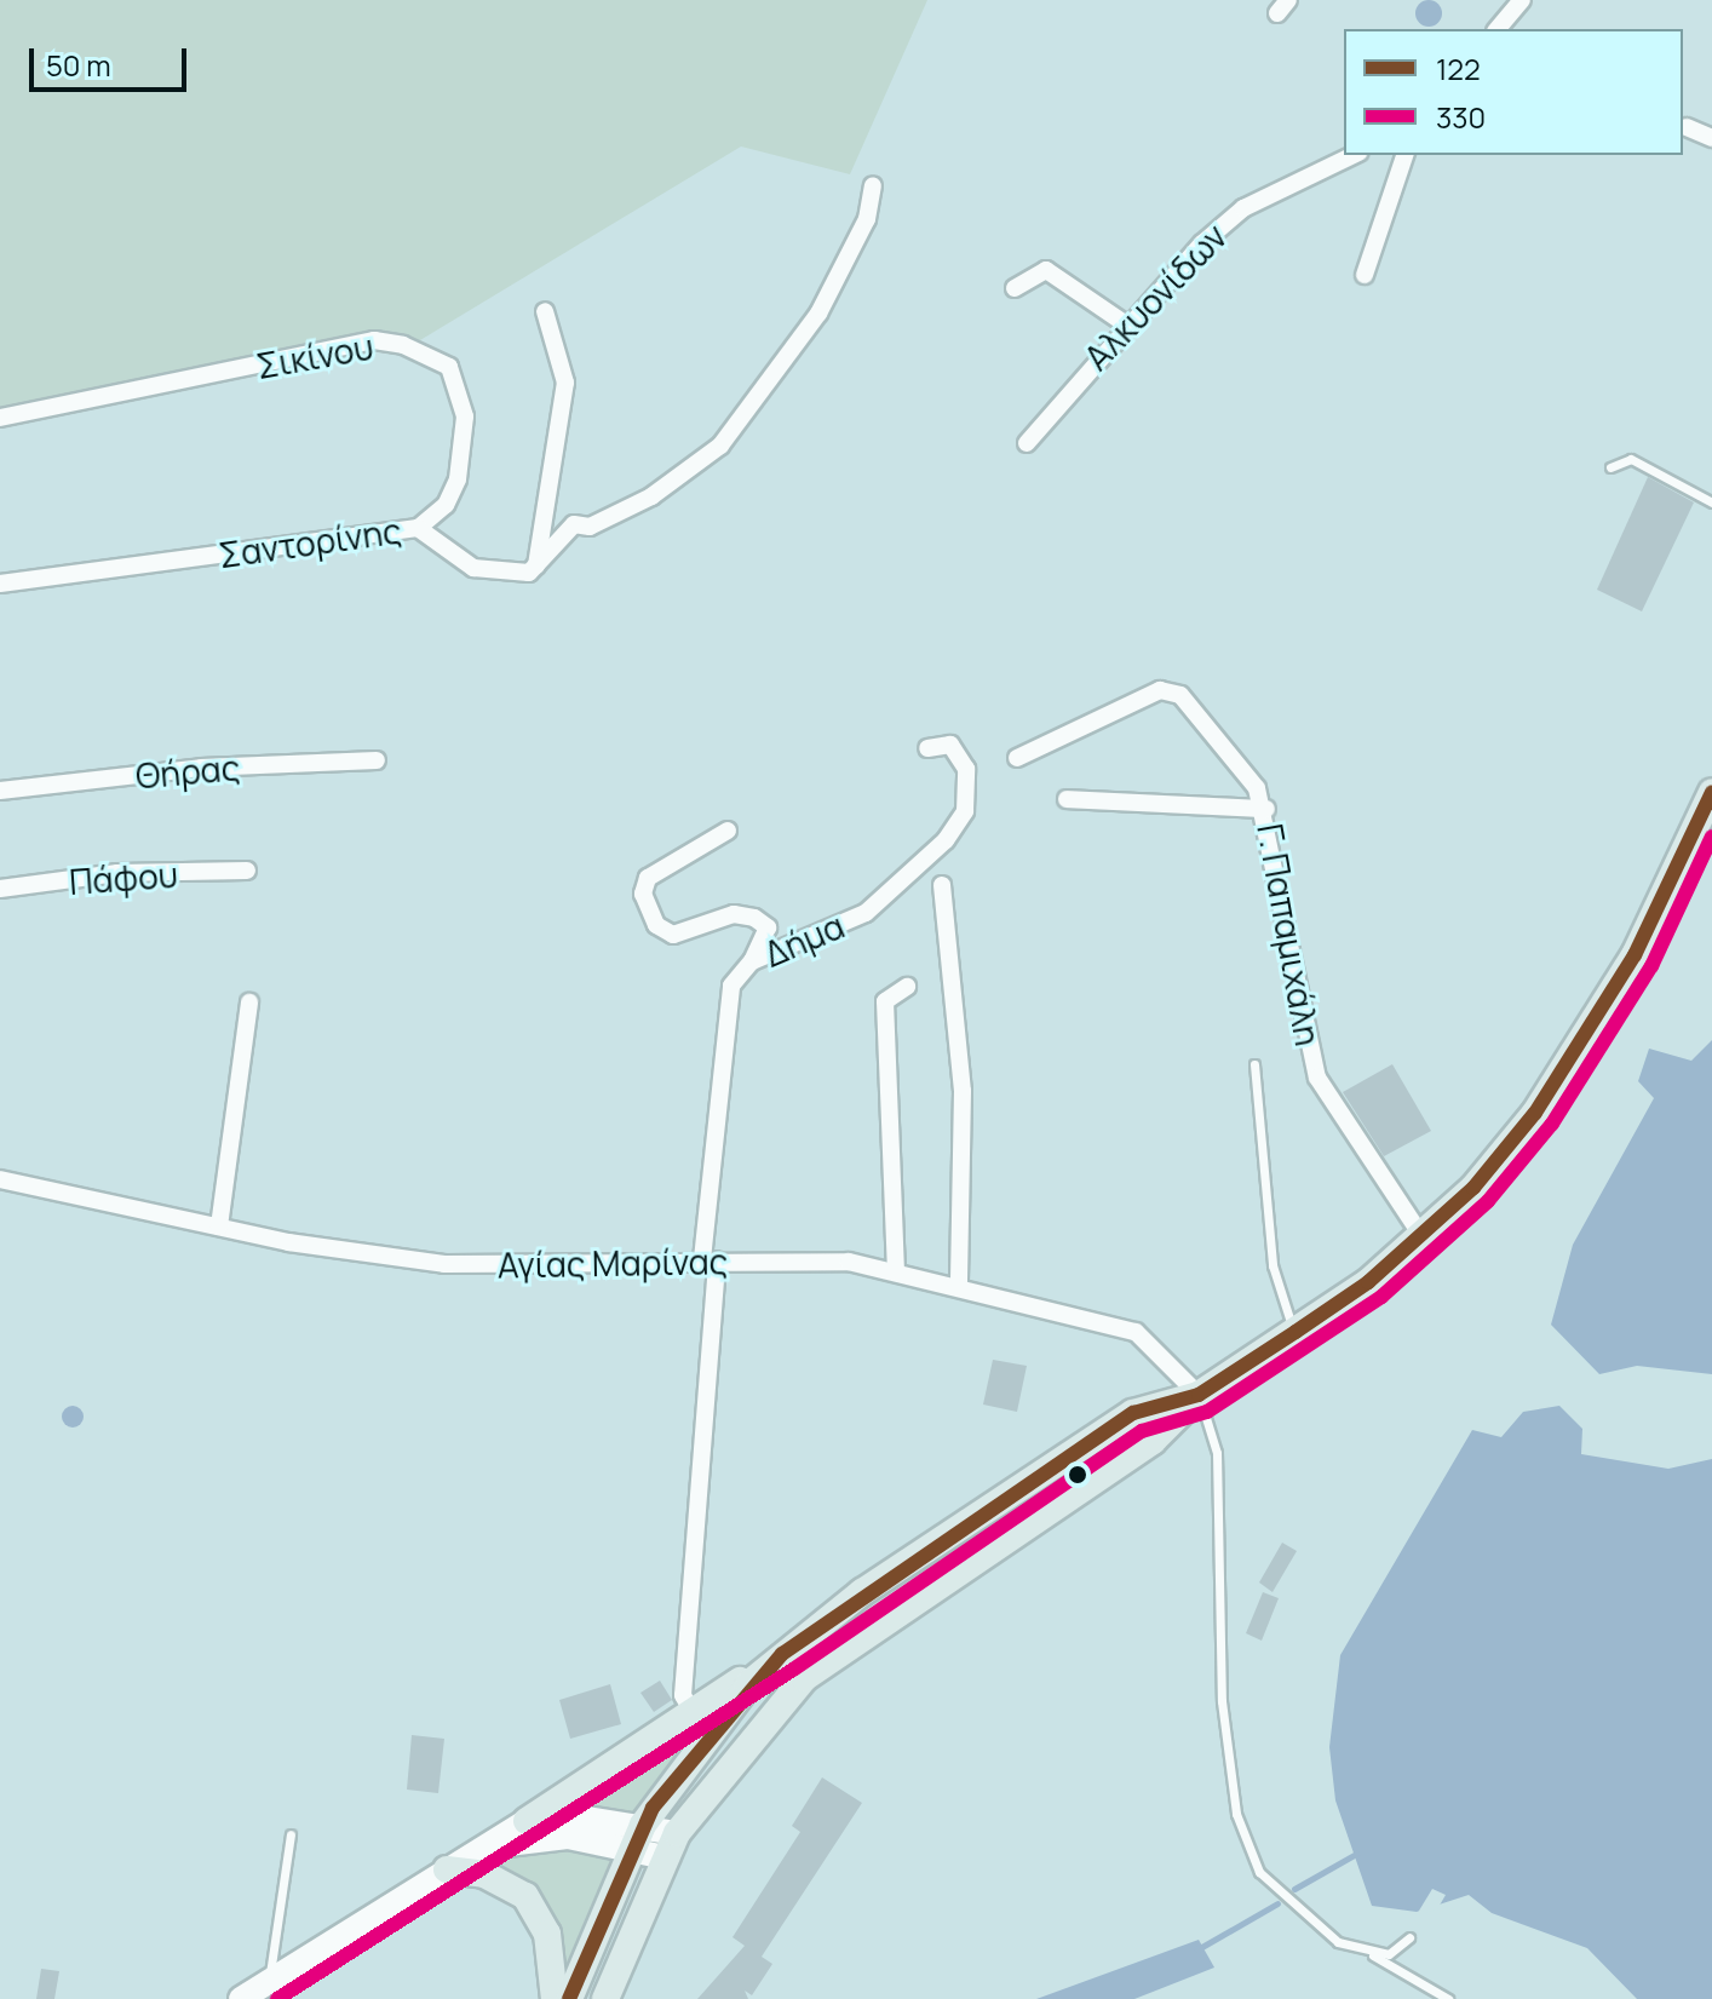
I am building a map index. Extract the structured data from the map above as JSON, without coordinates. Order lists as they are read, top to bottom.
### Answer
{
  "streets": {
    "street": [
      "Αλκυονίδων",
      "Σικίνου",
      "Σαντορίνης",
      "Θήρας",
      "Πάφου",
      "Γ. Παπαμιχάλη",
      "Δήμα",
      "Αγίας Μαρίνας"
    ]
  },
  "crossings": [
    ["Σικίνου", "Σαντορίνης"],
    ["Δήμα", "Αγίας Μαρίνας"]
  ],
  "lines": ["transit line 122", "transit line 330"],
  "legend": ["122", "330"],
  "scale_bar": "50 m"
}
